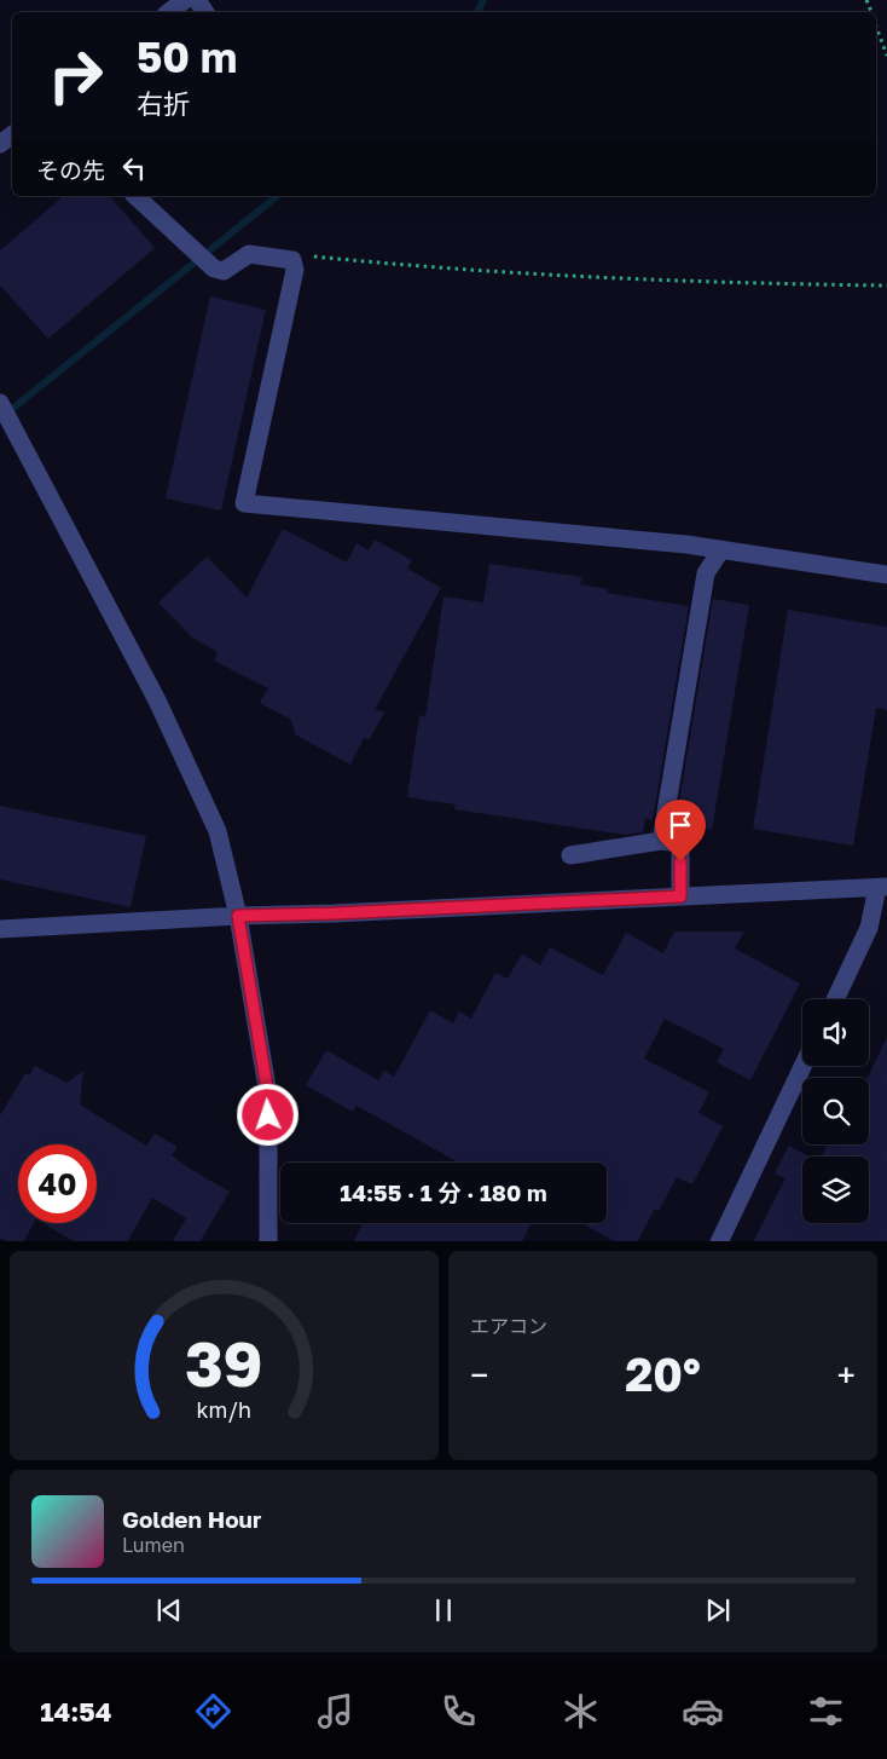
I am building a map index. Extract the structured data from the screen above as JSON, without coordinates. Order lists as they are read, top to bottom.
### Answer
{
  "page": {
    "turn": ["50 m", "右折"],
    "then": "その先",
    "limit": "40",
    "trip": "14:55 · 1 分 · 180 m",
    "tile": "エアコン",
    "heat": ["−", "20°", "+"],
    "song": ["Golden Hour", "Lumen"],
    "tabs": "14:54",
    "gauge": ["39", "km/h"]
  }
}
